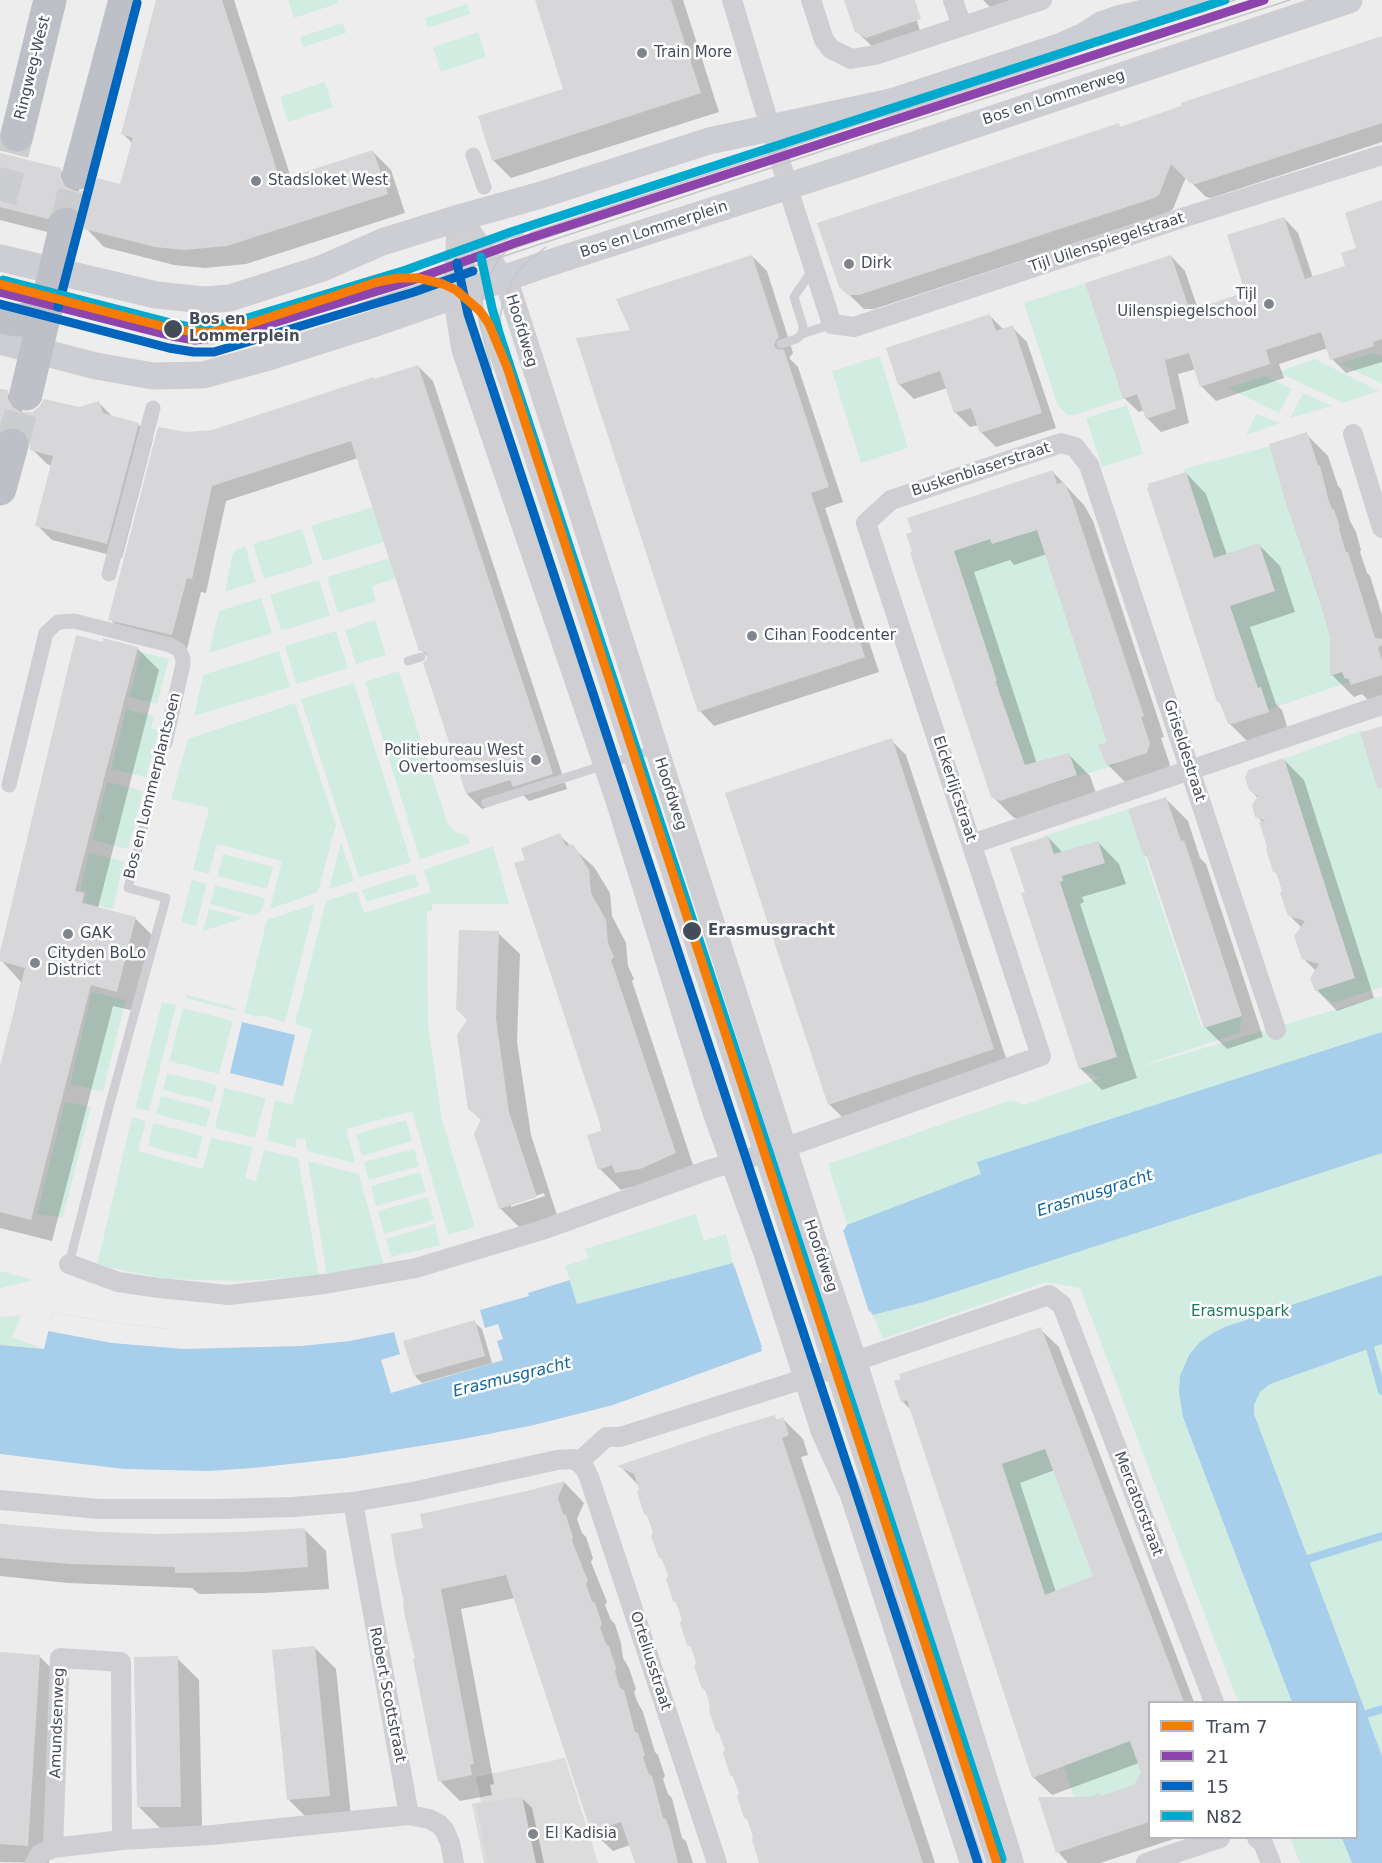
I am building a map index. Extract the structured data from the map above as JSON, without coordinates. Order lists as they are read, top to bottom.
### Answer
{
  "streets": {
    "highway": ["Ringweg-West"],
    "main road": ["Bos en Lommerweg", "Bos en Lommerplein"],
    "street": [
      "Tijl Uilenspiegelstraat",
      "Hoofdweg",
      "Buskenblaserstraat",
      "Griseldestraat",
      "Bos en Lommerplantsoen",
      "Elckerlijcstraat",
      "Mercatorstraat",
      "Orteliusstraat",
      "Robert Scottstraat",
      "Amundsenweg"
    ]
  },
  "crossings": [
    ["Bos en Lommerweg", "Bos en Lommerplein"],
    ["Bos en Lommerplein", "Hoofdweg"],
    ["Hoofdweg", "Elckerlijcstraat"],
    ["Hoofdweg", "Mercatorstraat"],
    ["Buskenblaserstraat", "Griseldestraat"],
    ["Buskenblaserstraat", "Elckerlijcstraat"]
  ],
  "water": ["Erasmusgracht"],
  "parks": ["Erasmuspark"],
  "places": [
    "Train More",
    "Stadsloket West",
    "Dirk",
    "Tijl Uilenspiegelschool",
    "Bos en Lommerplein",
    "Cihan Foodcenter",
    "Politiebureau West Overtoomsesluis",
    "Erasmusgracht",
    "GAK",
    "Cityden BoLo District",
    "El Kadisia"
  ],
  "lines": [
    "transit line 21",
    "transit line N82",
    "transit line 15",
    "tram line 7"
  ],
  "legend": [
    "Tram 7",
    "21",
    "15",
    "N82"
  ]
}
